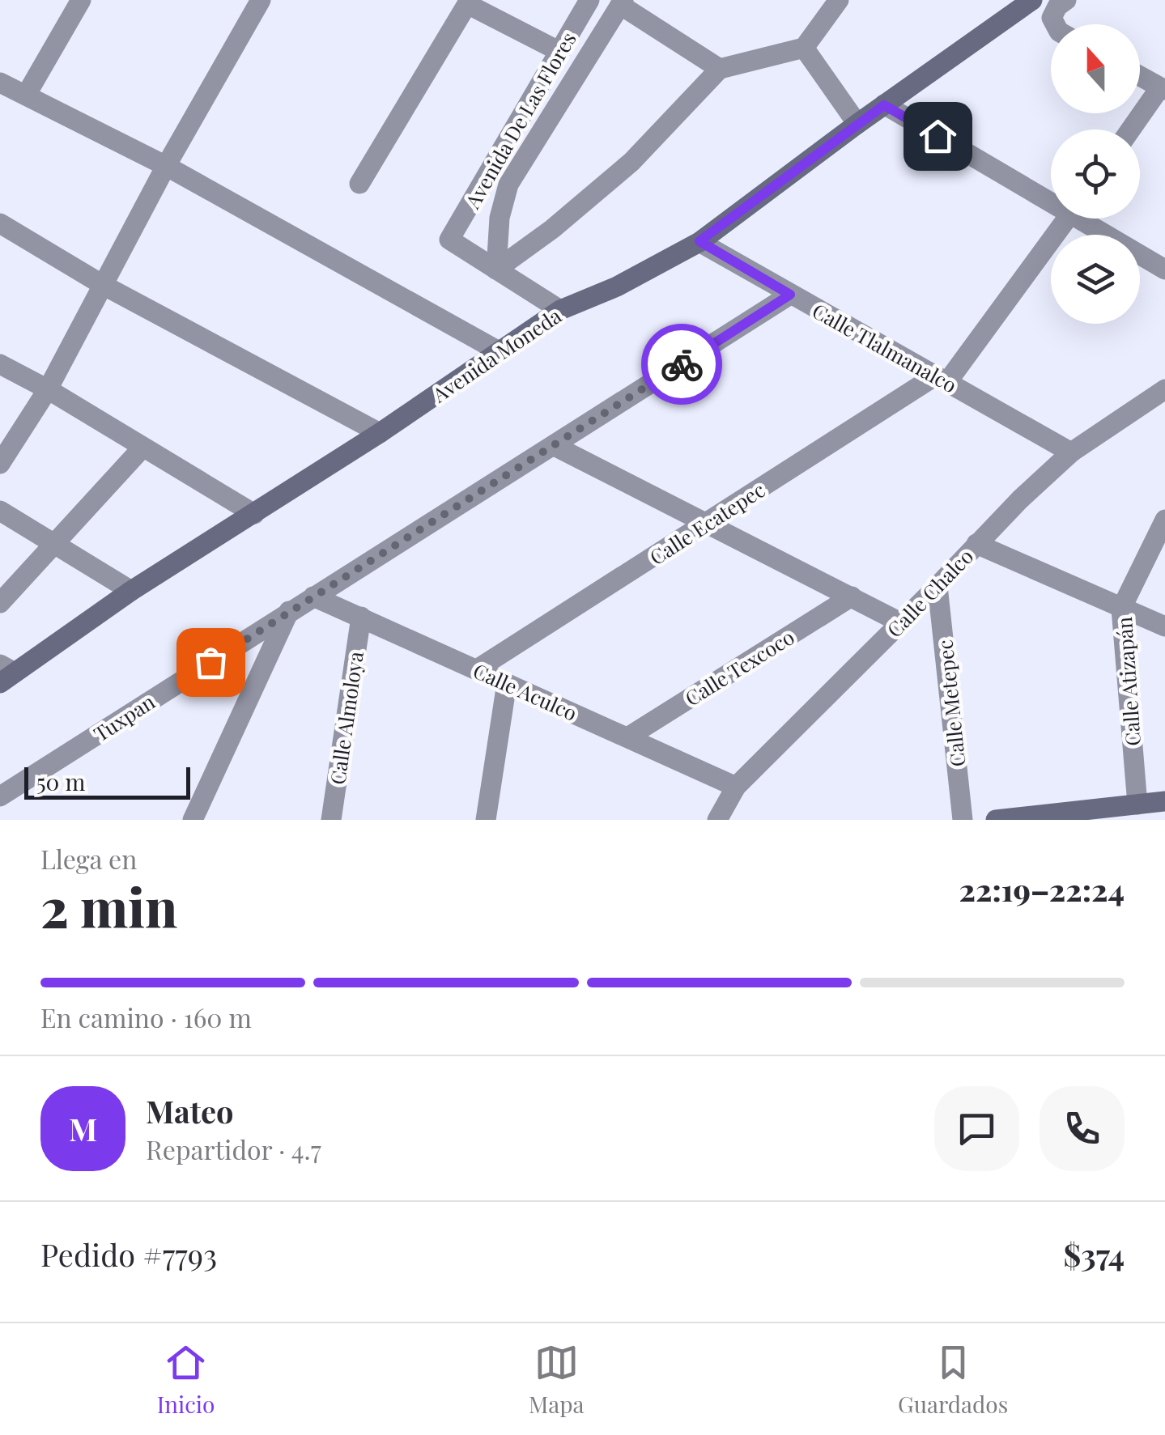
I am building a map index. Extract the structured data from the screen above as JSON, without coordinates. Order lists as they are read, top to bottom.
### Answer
{
  "streets": {
    "main road": ["Avenida Moneda"],
    "street": [
      "Avenida De Las Flores",
      "Calle Tlalmanalco",
      "Calle Ecatepec",
      "Calle Chalco",
      "Calle Texcoco",
      "Calle Atizapán",
      "Calle Aculco",
      "Calle Metepec",
      "Tuxpan",
      "Calle Almoloya"
    ]
  },
  "crossings": [
    ["Calle Tlalmanalco", "Avenida Moneda"],
    ["Calle Tlalmanalco", "Calle Ecatepec"],
    ["Calle Tlalmanalco", "Calle Chalco"],
    ["Calle Tlalmanalco", "Tuxpan"],
    ["Calle Ecatepec", "Calle Aculco"],
    ["Calle Chalco", "Calle Aculco"],
    ["Calle Chalco", "Calle Metepec"],
    ["Calle Texcoco", "Calle Aculco"],
    ["Calle Aculco", "Tuxpan"],
    ["Calle Aculco", "Calle Almoloya"]
  ],
  "scale_bar": "50 m",
  "north": "top",
  "page": {
    "scale": "50 m",
    "heading": ["2 min", "Llega en", "22:19–22:24"],
    "panel": [
      "Mateo",
      "Repartidor · 4.7",
      "Pedido #7793",
      "$374"
    ],
    "bar": "En camino · 160 m",
    "round": "M",
    "tabs": ["Inicio", "Mapa", "Guardados"]
  }
}
